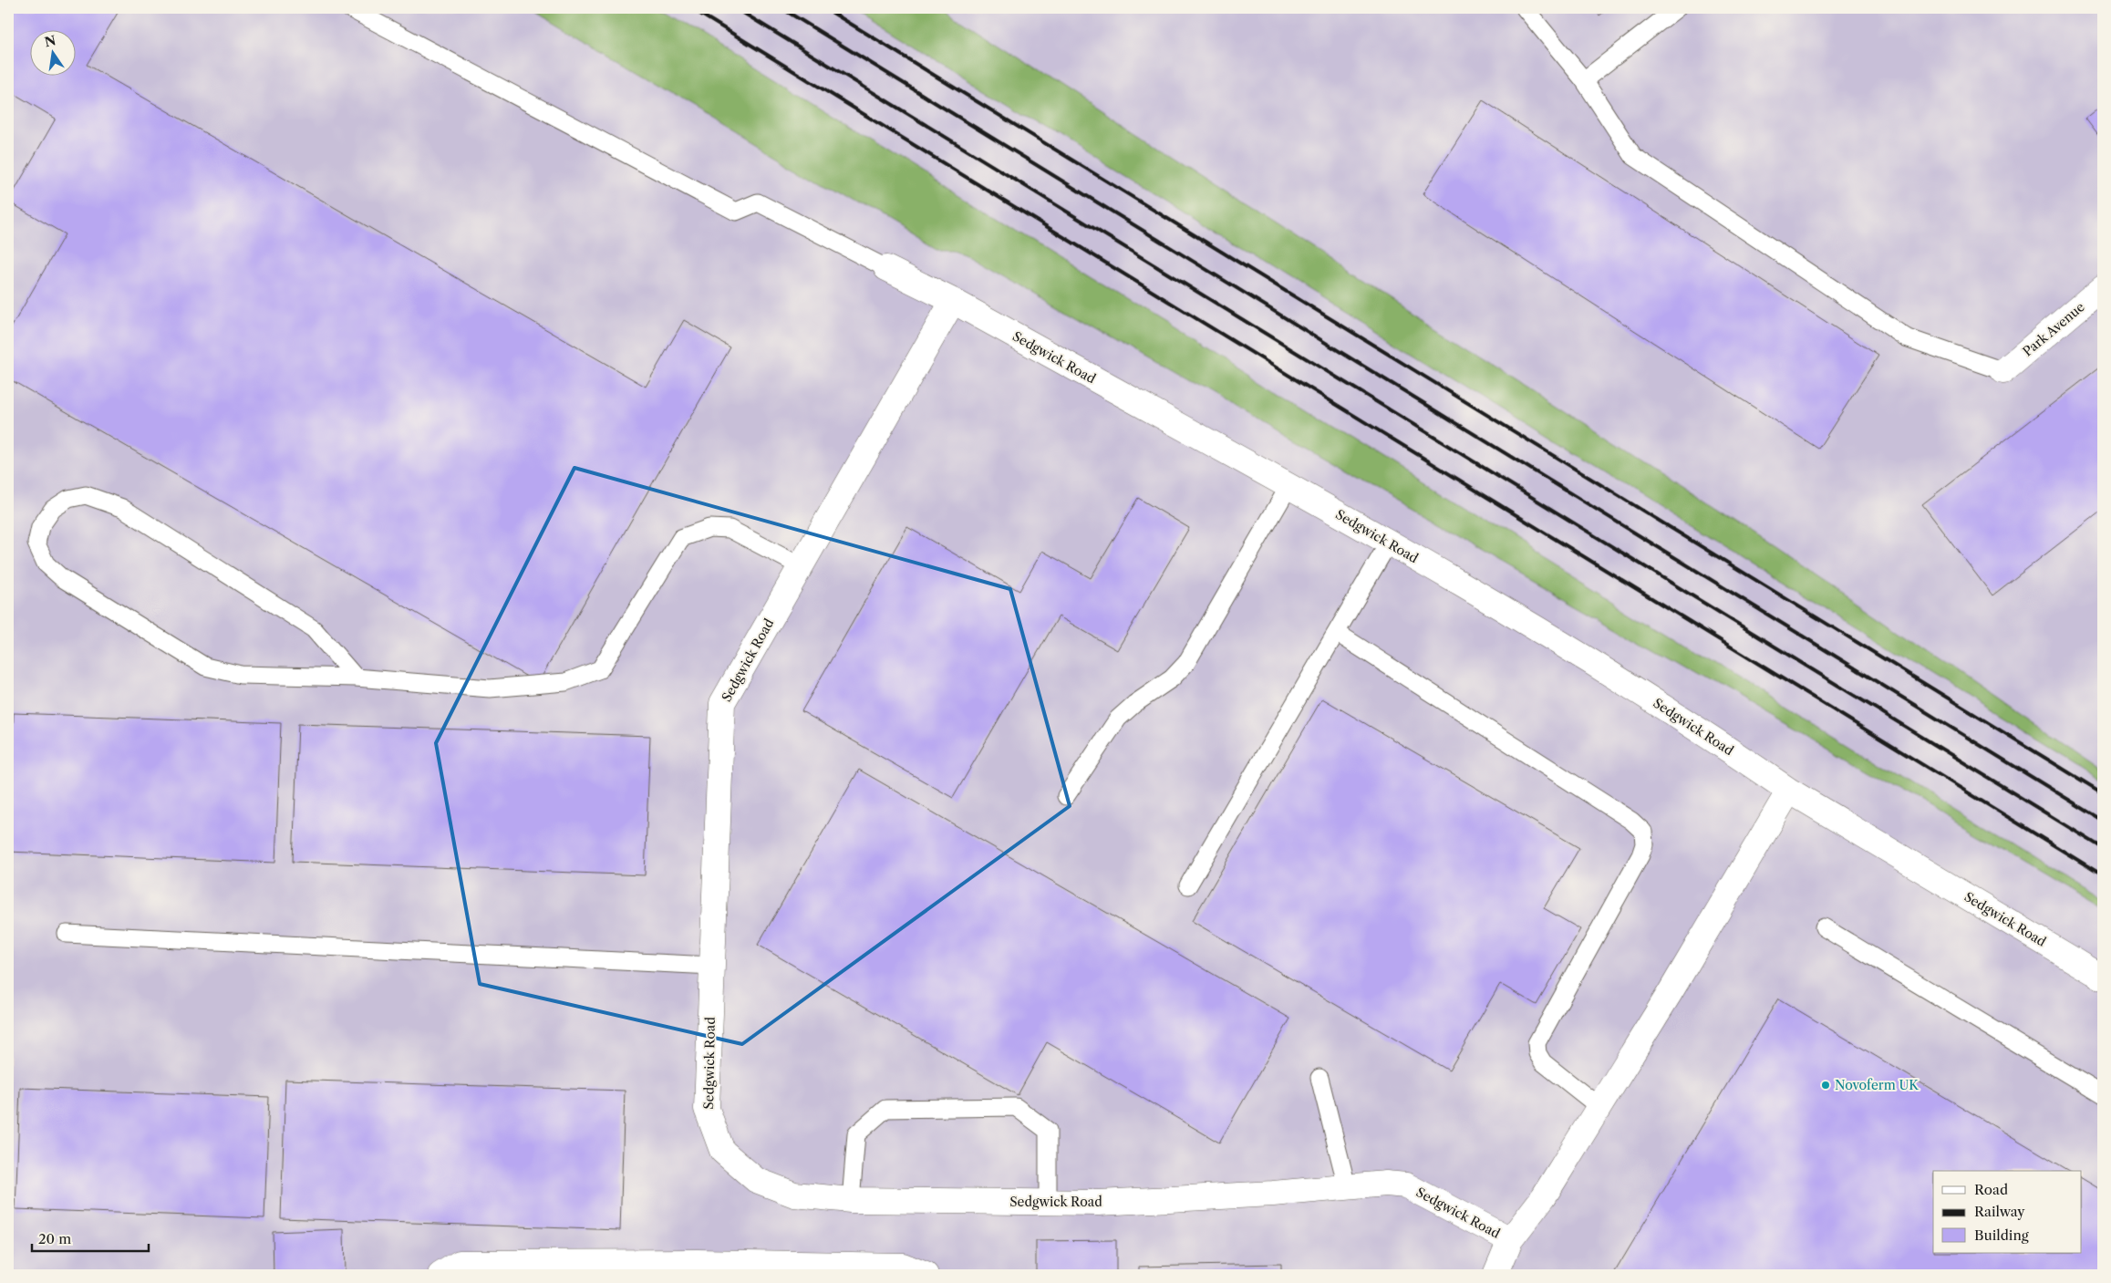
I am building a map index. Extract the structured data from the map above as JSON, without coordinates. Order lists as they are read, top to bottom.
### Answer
{
  "streets": {
    "street": ["Park Avenue", "Sedgwick Road"]
  },
  "places": ["Novoferm UK"],
  "legend": ["Road", "Railway", "Building"],
  "scale_bar": "20 m",
  "north": "top"
}
